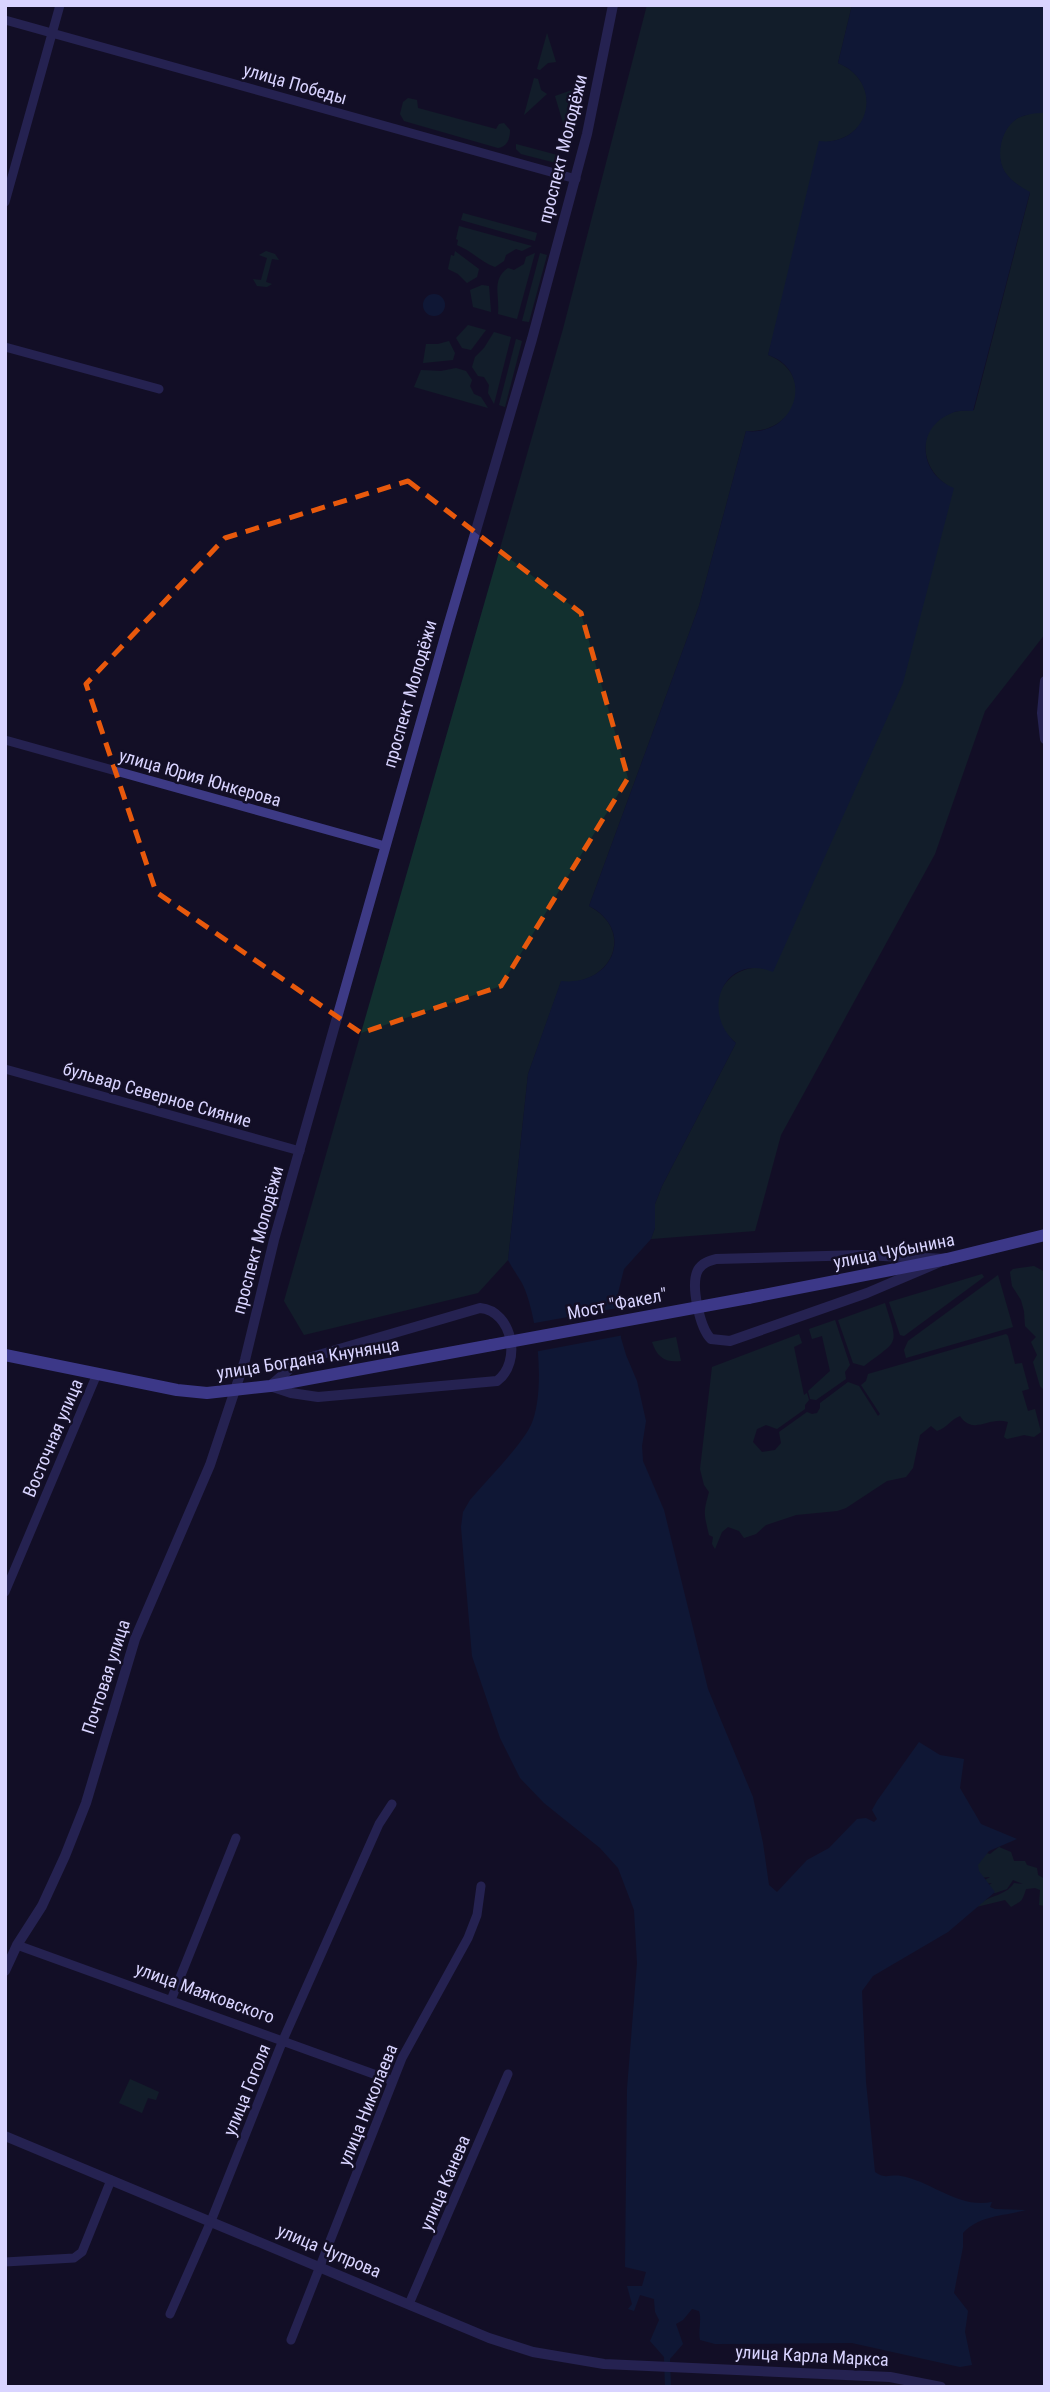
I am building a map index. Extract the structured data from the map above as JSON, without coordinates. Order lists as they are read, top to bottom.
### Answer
{
  "streets": {
    "main road": ["улица Чубынина", "Мост \"Факел\"", "улица Богдана Кнунянца"],
    "street": [
      "улица Победы",
      "проспект Молодёжи",
      "улица Юрия Юнкерова",
      "бульвар Северное Сияние",
      "Восточная улица",
      "Почтовая улица",
      "улица Маяковского",
      "улица Гоголя",
      "улица Николаева",
      "улица Канева",
      "улица Чупрова",
      "улица Карла Маркса"
    ]
  },
  "crossings": [
    ["улица Победы", "проспект Молодёжи"],
    ["проспект Молодёжи", "улица Юрия Юнкерова"],
    ["проспект Молодёжи", "бульвар Северное Сияние"],
    ["проспект Молодёжи", "улица Богдана Кнунянца"],
    ["проспект Молодёжи", "Почтовая улица"],
    ["улица Чубынина", "Мост \"Факел\""],
    ["Мост \"Факел\"", "улица Богдана Кнунянца"],
    ["улица Богдана Кнунянца", "Восточная улица"],
    ["улица Богдана Кнунянца", "Почтовая улица"],
    ["Почтовая улица", "улица Маяковского"],
    ["улица Маяковского", "улица Гоголя"],
    ["улица Маяковского", "улица Николаева"],
    ["улица Гоголя", "улица Чупрова"],
    ["улица Николаева", "улица Чупрова"],
    ["улица Канева", "улица Чупрова"],
    ["улица Чупрова", "улица Карла Маркса"]
  ]
}
